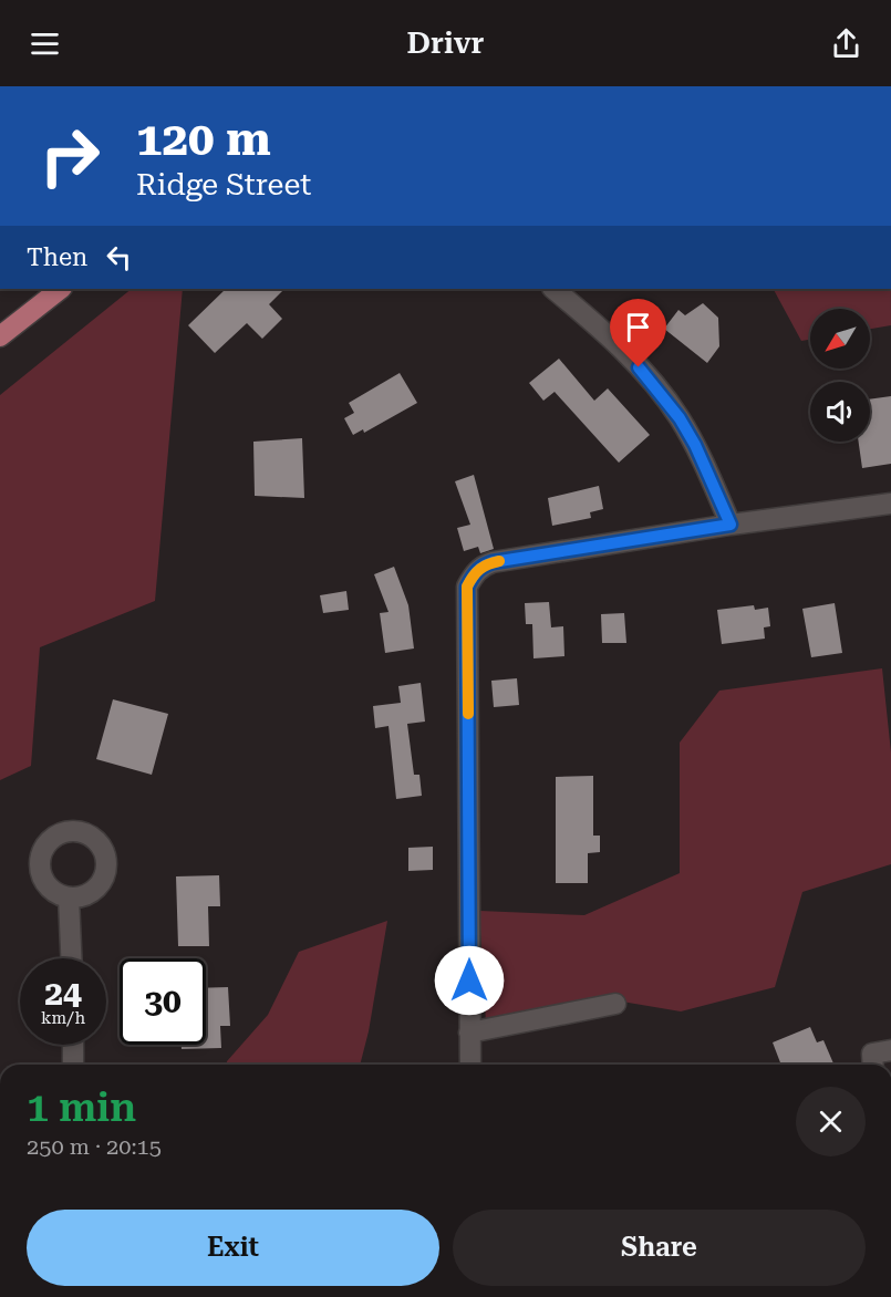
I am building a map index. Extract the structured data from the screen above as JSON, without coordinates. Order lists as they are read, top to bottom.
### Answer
{
  "north": "bottom left",
  "page": {
    "header": "Drivr",
    "turn": ["120 m", "Ridge Street"],
    "then": "Then",
    "speed": "24 km/h",
    "limit": "30",
    "heading": ["1 min", "250 m · 20:15"],
    "buttons": ["Exit", "Share"]
  }
}
